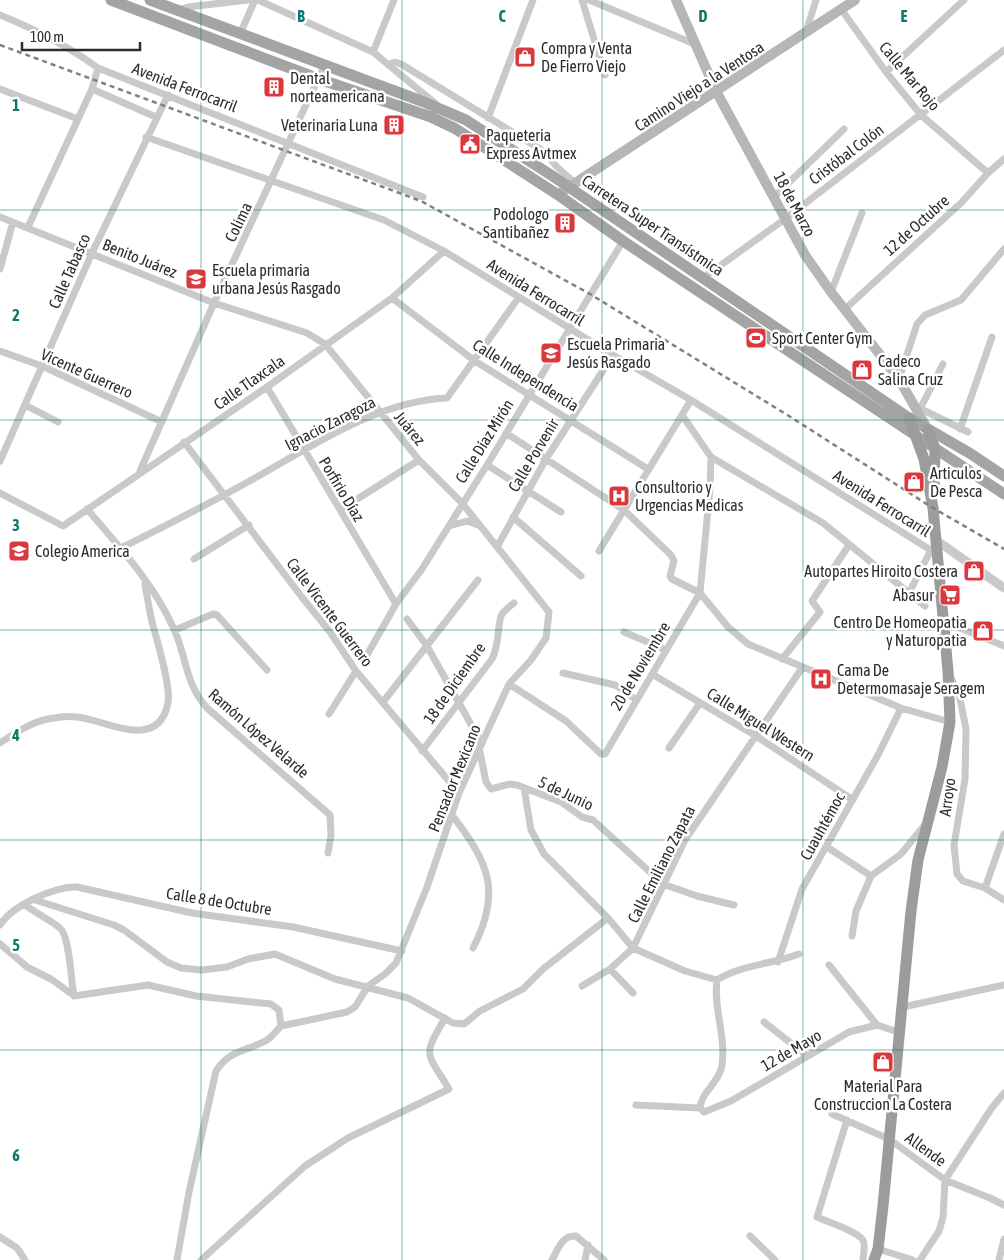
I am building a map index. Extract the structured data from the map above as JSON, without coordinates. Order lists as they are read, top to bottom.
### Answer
{
  "streets": {
    "main road": ["Camino Viejo a la Ventosa", "18 de Marzo", "Carretera Super Transístmica"],
    "street": [
      "Calle Mar Rojo",
      "Avenida Ferrocarril",
      "Cristóbal Colón",
      "Colima",
      "12 de Octubre",
      "Benito Juárez",
      "Calle Tabasco",
      "Vicente Guerrero",
      "Calle Independencia",
      "Calle Tlaxcala",
      "Ignacio Zaragoza",
      "Juárez",
      "Calle Díaz Mirón",
      "Calle Porvenir",
      "Porfirio Díaz",
      "Calle Vicente Guerrero",
      "20 de Noviembre",
      "18 de Diciembre",
      "Calle Miguel Western",
      "Ramón López Velarde",
      "Pensador Mexicano",
      "5 de Junio",
      "Arroyo",
      "Cuauhtémoc",
      "Calle Emiliano Zapata",
      "Calle 8 de Octubre",
      "12 de Mayo",
      "Allende"
    ]
  },
  "crossings": [
    ["Calle Mar Rojo", "Camino Viejo a la Ventosa"],
    ["Calle Mar Rojo", "Cristóbal Colón"],
    ["Calle Mar Rojo", "12 de Octubre"],
    ["Camino Viejo a la Ventosa", "18 de Marzo"],
    ["Camino Viejo a la Ventosa", "Carretera Super Transístmica"],
    ["Avenida Ferrocarril", "Colima"],
    ["Avenida Ferrocarril", "Calle Tabasco"],
    ["Avenida Ferrocarril", "Calle Tlaxcala"],
    ["Avenida Ferrocarril", "Ignacio Zaragoza"],
    ["Avenida Ferrocarril", "Calle Díaz Mirón"],
    ["Avenida Ferrocarril", "Calle Porvenir"],
    ["Cristóbal Colón", "18 de Marzo"],
    ["Cristóbal Colón", "Carretera Super Transístmica"],
    ["18 de Marzo", "Carretera Super Transístmica"],
    ["18 de Marzo", "12 de Octubre"],
    ["Colima", "Carretera Super Transístmica"],
    ["Colima", "Benito Juárez"],
    ["Colima", "Vicente Guerrero"],
    ["Colima", "Calle Tlaxcala"],
    ["Carretera Super Transístmica", "Calle Díaz Mirón"],
    ["Benito Juárez", "Calle Tabasco"],
    ["Benito Juárez", "Calle Tlaxcala"],
    ["Benito Juárez", "Juárez"],
    ["Calle Tabasco", "Vicente Guerrero"],
    ["Calle Independencia", "Calle Tlaxcala"],
    ["Calle Independencia", "Ignacio Zaragoza"],
    ["Calle Independencia", "Calle Díaz Mirón"],
    ["Calle Independencia", "Calle Porvenir"],
    ["Calle Tlaxcala", "Juárez"],
    ["Calle Tlaxcala", "Porfirio Díaz"],
    ["Calle Tlaxcala", "Calle Vicente Guerrero"],
    ["Calle Tlaxcala", "Ramón López Velarde"],
    ["Ignacio Zaragoza", "Juárez"],
    ["Ignacio Zaragoza", "Porfirio Díaz"],
    ["Ignacio Zaragoza", "Calle Vicente Guerrero"],
    ["Ignacio Zaragoza", "Ramón López Velarde"],
    ["Juárez", "Calle Díaz Mirón"],
    ["Juárez", "Calle Porvenir"],
    ["Juárez", "Pensador Mexicano"],
    ["Calle Díaz Mirón", "Porfirio Díaz"],
    ["Calle Vicente Guerrero", "18 de Diciembre"],
    ["Calle Vicente Guerrero", "Pensador Mexicano"],
    ["20 de Noviembre", "Calle Miguel Western"],
    ["20 de Noviembre", "Pensador Mexicano"],
    ["Calle Miguel Western", "Cuauhtémoc"],
    ["Calle Miguel Western", "Calle Emiliano Zapata"],
    ["Pensador Mexicano", "5 de Junio"],
    ["Pensador Mexicano", "Calle 8 de Octubre"],
    ["5 de Junio", "Calle Emiliano Zapata"]
  ],
  "places": {
    "shop": [
      "Compra y Venta De Fierro Viejo",
      "Cadeco Salina Cruz",
      "Articulos De Pesca",
      "Autopartes Hiroito Costera",
      "Centro De Homeopatia y Naturopatia",
      "Material Para Construccion La Costera"
    ],
    "building": ["Dental norteamericana", "Veterinaria Luna", "Podologo Santibañez"],
    "public building": ["Paqueteria Express Avtmex"],
    "school or university": ["Escuela primaria urbana Jesús Rasgado", "Escuela Primaria Jesús Rasgado", "Colegio America"],
    "sports": ["Sport Center Gym"],
    "hospital": ["Consultorio y Urgencias Medicas", "Cama De Determomasaje Seragem"],
    "supermarket": ["Abasur"]
  },
  "scale_bar": "100 m",
  "grid": {
    "columns": [
      "B",
      "C",
      "D",
      "E"
    ],
    "rows": [
      "1",
      "2",
      "3",
      "4",
      "5",
      "6"
    ]
  }
}
